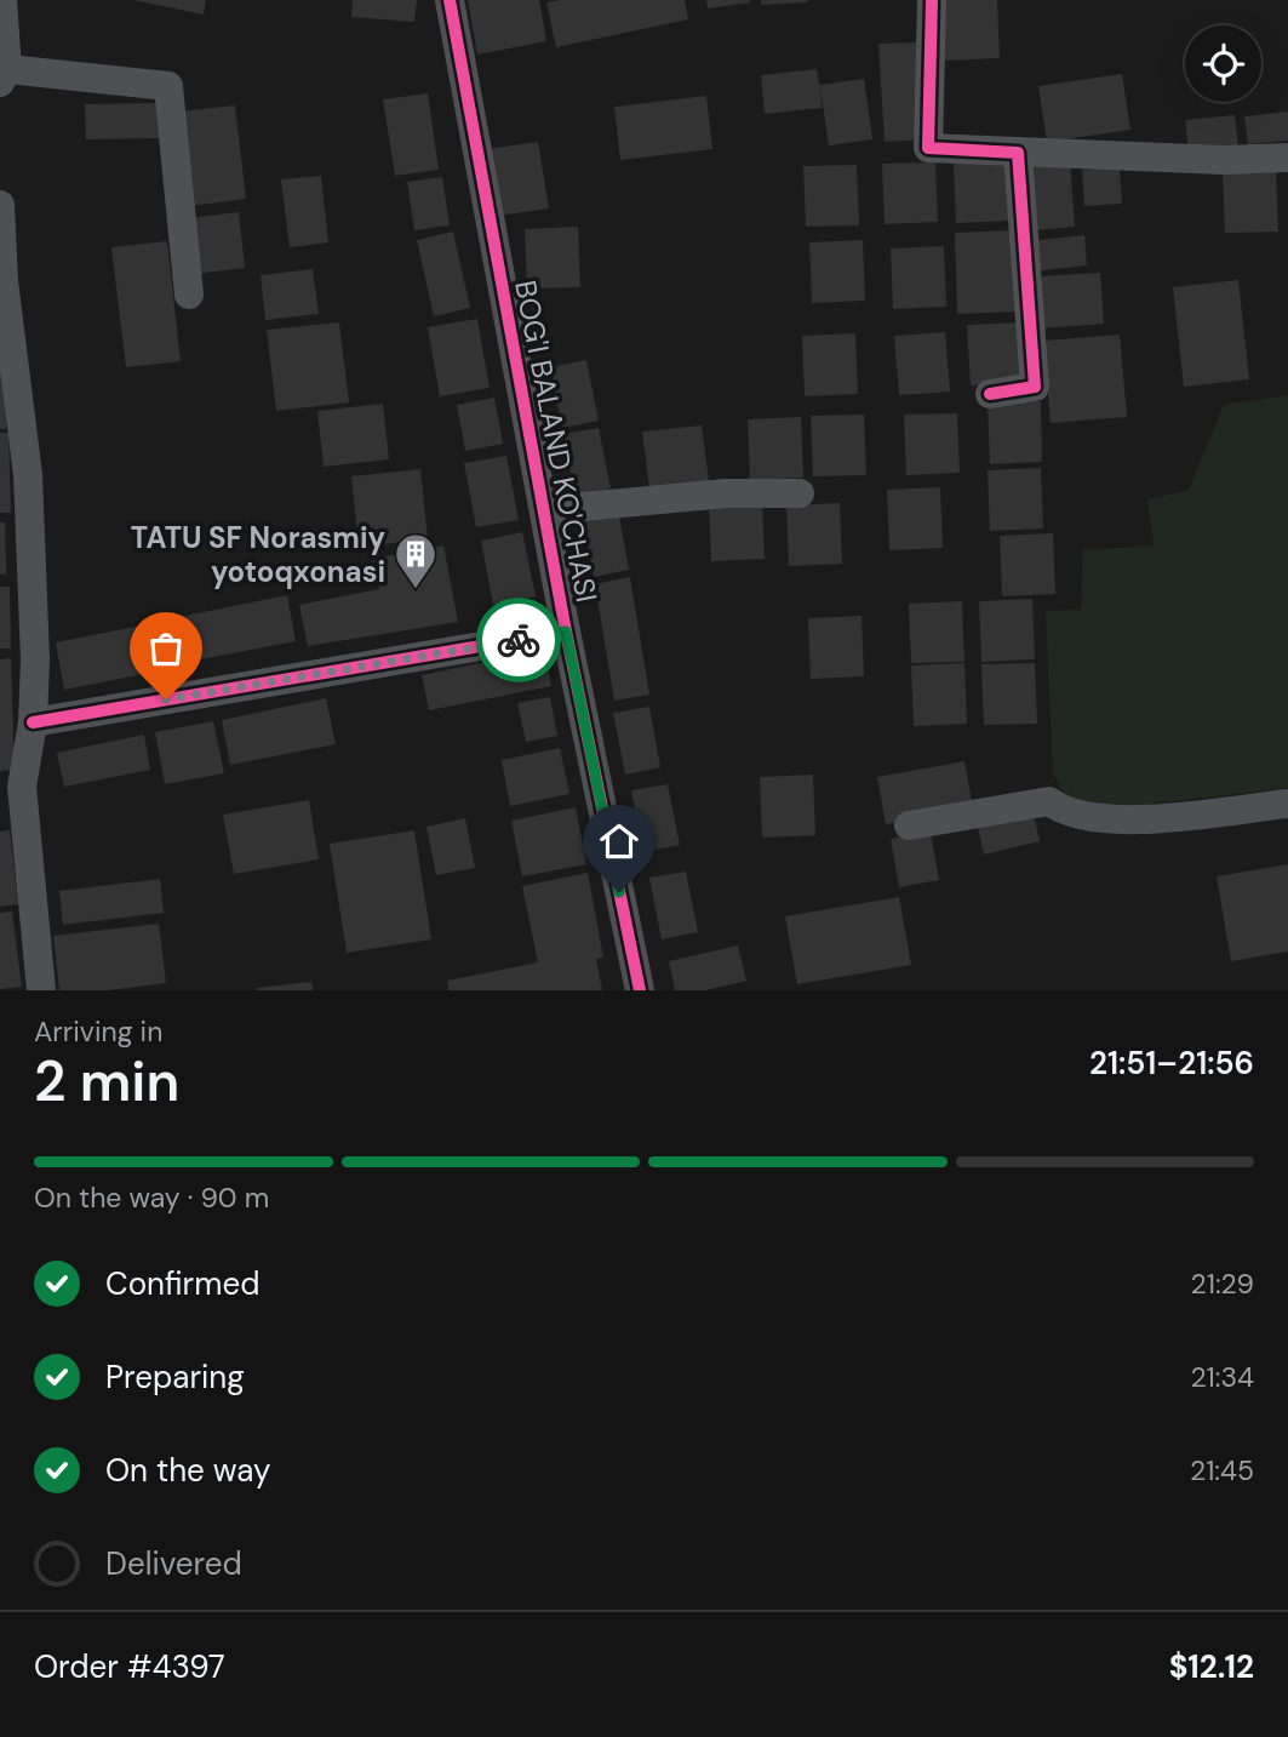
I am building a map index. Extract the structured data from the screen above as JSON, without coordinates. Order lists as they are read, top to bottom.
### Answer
{
  "streets": {
    "street": ["BOG'I BALAND KO'CHASI"]
  },
  "places": {
    "building": ["TATU SF Norasmiy yotoqxonasi"]
  },
  "page": {
    "heading": ["2 min", "Arriving in", "21:51–21:56"],
    "panel": ["Order #4397", "$12.12"],
    "bar": "On the way · 90 m",
    "list": [
      ["Confirmed", "21:29"],
      ["Preparing", "21:34"],
      ["On the way", "21:45"],
      "Delivered"
    ]
  }
}
